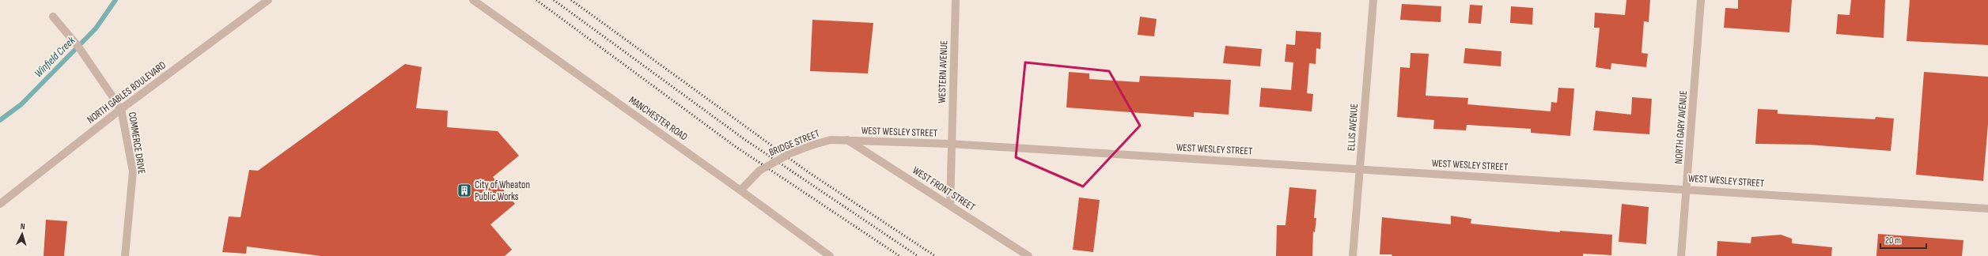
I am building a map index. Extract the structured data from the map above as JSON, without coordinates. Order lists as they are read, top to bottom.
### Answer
{
  "streets": {
    "street": [
      "WESTERN AVENUE",
      "NORTH GABLES BOULEVARD",
      "MANCHESTER ROAD",
      "ELLIS AVENUE",
      "NORTH GARY AVENUE",
      "WEST WESLEY STREET",
      "COMMERCE DRIVE",
      "BRIDGE STREET",
      "WEST FRONT STREET"
    ]
  },
  "crossings": [
    ["WESTERN AVENUE", "WEST WESLEY STREET"],
    ["NORTH GABLES BOULEVARD", "COMMERCE DRIVE"],
    ["MANCHESTER ROAD", "BRIDGE STREET"],
    ["ELLIS AVENUE", "WEST WESLEY STREET"],
    ["NORTH GARY AVENUE", "WEST WESLEY STREET"],
    ["WEST WESLEY STREET", "BRIDGE STREET"],
    ["WEST WESLEY STREET", "WEST FRONT STREET"],
    ["BRIDGE STREET", "WEST FRONT STREET"]
  ],
  "water": ["Winfield Creek"],
  "places": {
    "building": ["City of Wheaton Public Works"]
  },
  "scale_bar": "20 m",
  "north": "top"
}
